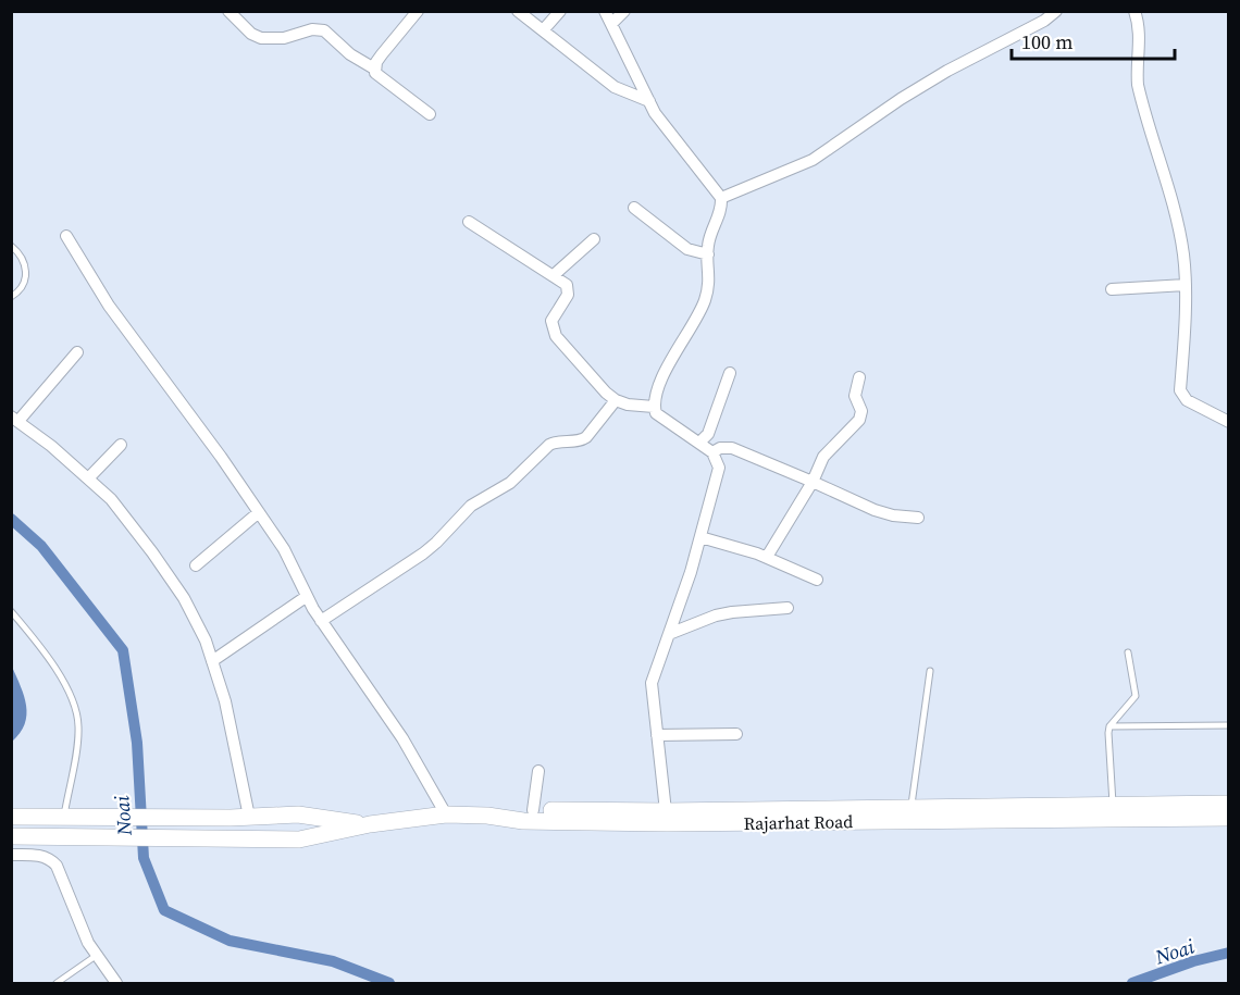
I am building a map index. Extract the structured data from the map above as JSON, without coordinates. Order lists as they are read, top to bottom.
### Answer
{
  "streets": {
    "main road": ["Rajarhat Road"]
  },
  "water": ["Noai"],
  "scale_bar": "100 m"
}
